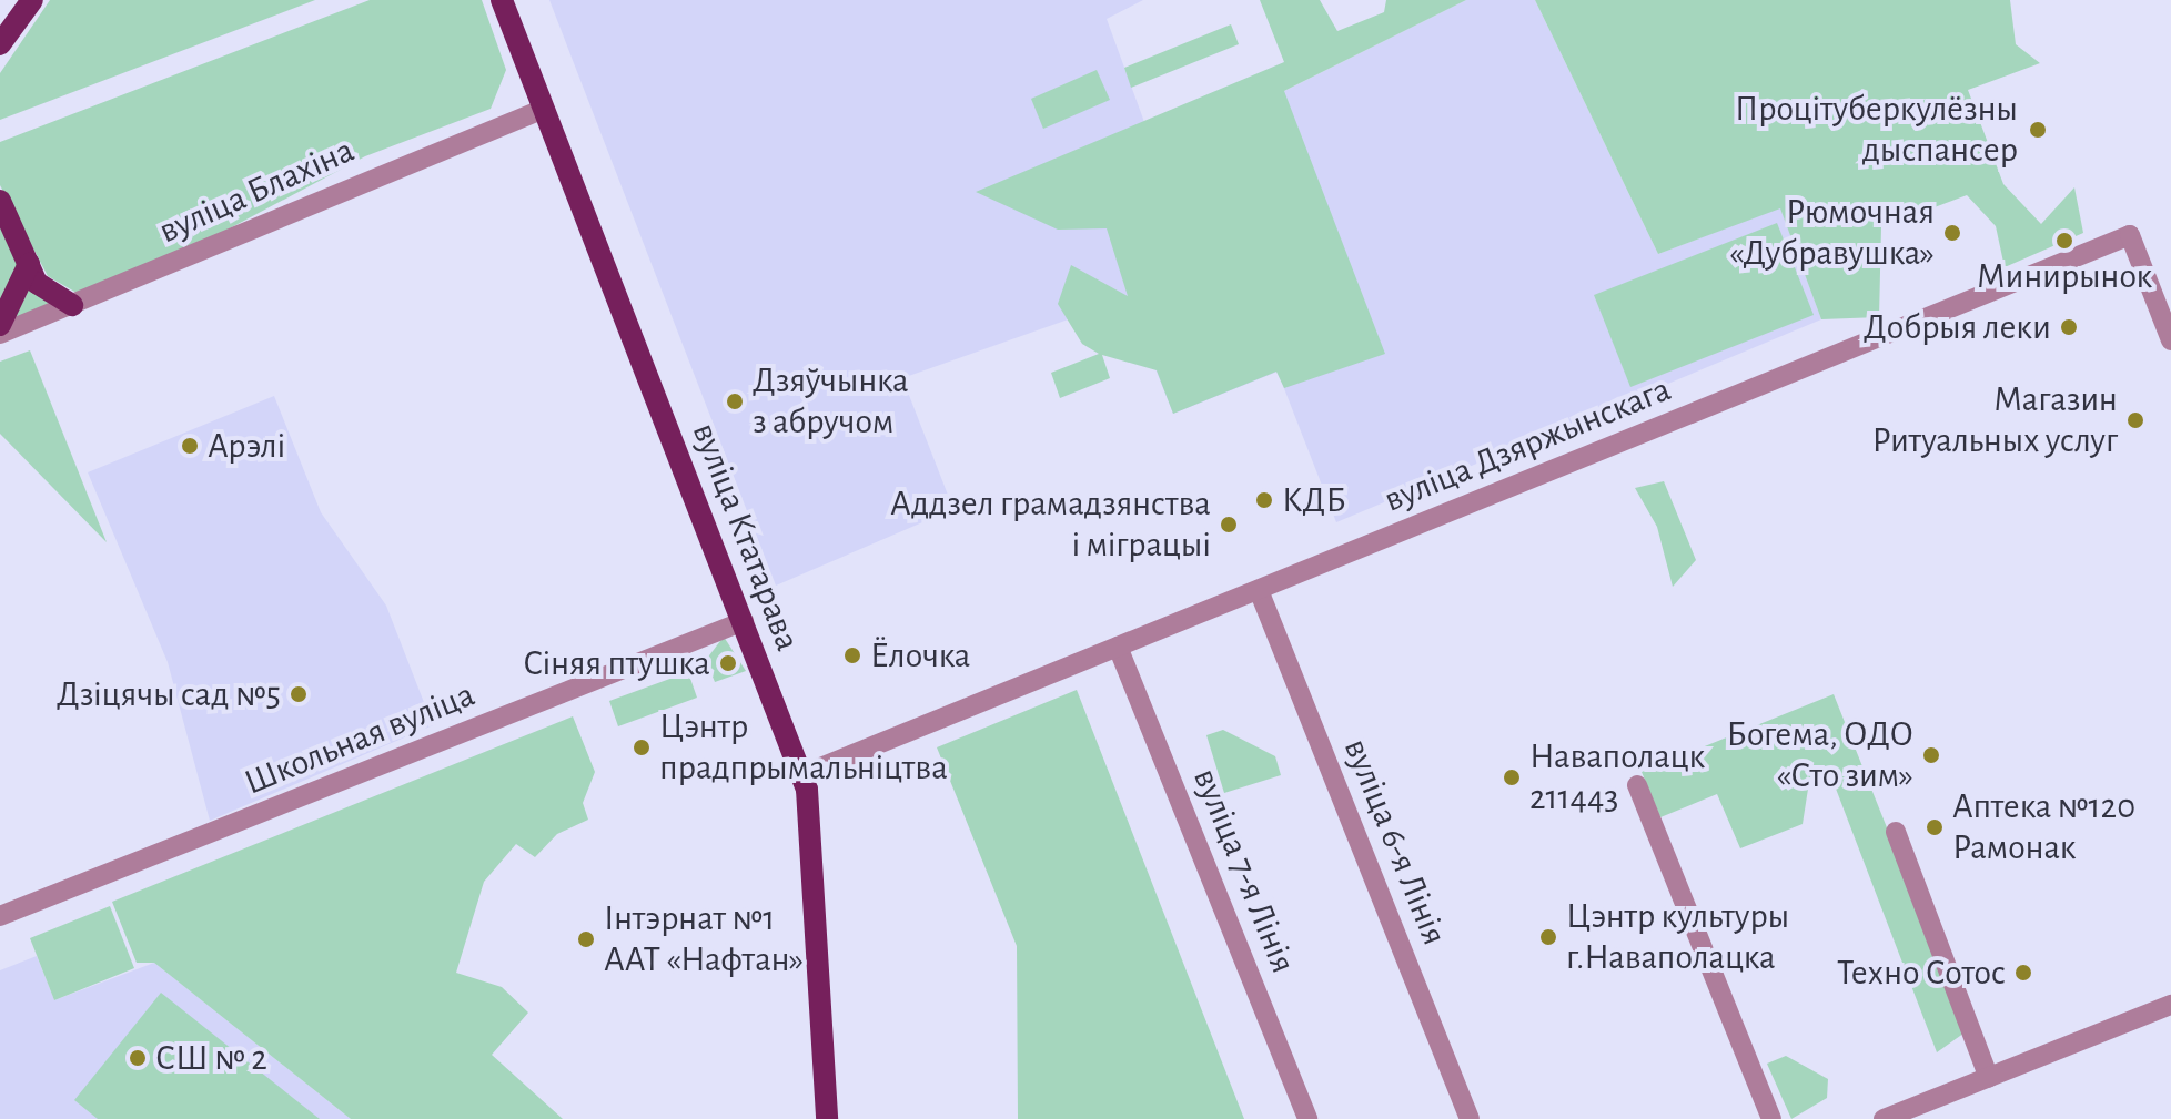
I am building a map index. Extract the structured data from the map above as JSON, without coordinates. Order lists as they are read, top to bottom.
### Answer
{
  "streets": {
    "main road": ["вуліца Ктатарава"],
    "street": [
      "вуліца Блахіна",
      "вуліца Дзяржынскага",
      "Школьная вуліца",
      "вуліца 6-я Лінія",
      "вуліца 7-я Лінія"
    ]
  },
  "crossings": [
    ["вуліца Блахіна", "вуліца Ктатарава"],
    ["вуліца Дзяржынскага", "вуліца Ктатарава"],
    ["вуліца Дзяржынскага", "вуліца 6-я Лінія"],
    ["вуліца Дзяржынскага", "вуліца 7-я Лінія"],
    ["вуліца Ктатарава", "Школьная вуліца"]
  ],
  "places": [
    "Процітуберкулёзны дыспансер",
    "Рюмочная «Дубравушка»",
    "Минирынок",
    "Добрыя леки",
    "Дзяўчынка з абручом",
    "Магазин Ритуальных услуг",
    "Арэлі",
    "КДБ",
    "Аддзел грамадзянства і міграцыі",
    "Ёлочка",
    "Сіняя птушка",
    "Дзіцячы сад №5",
    "Цэнтр прадпрымальніцтва",
    "Богема, ОДО «Сто зим»",
    "Наваполацк 211443",
    "Аптека №120 Рамонак",
    "Цэнтр культуры г.Наваполацка",
    "Інтэрнат №1 ААТ «Нафтан»",
    "Техно Сотос",
    "СШ № 2"
  ]
}
